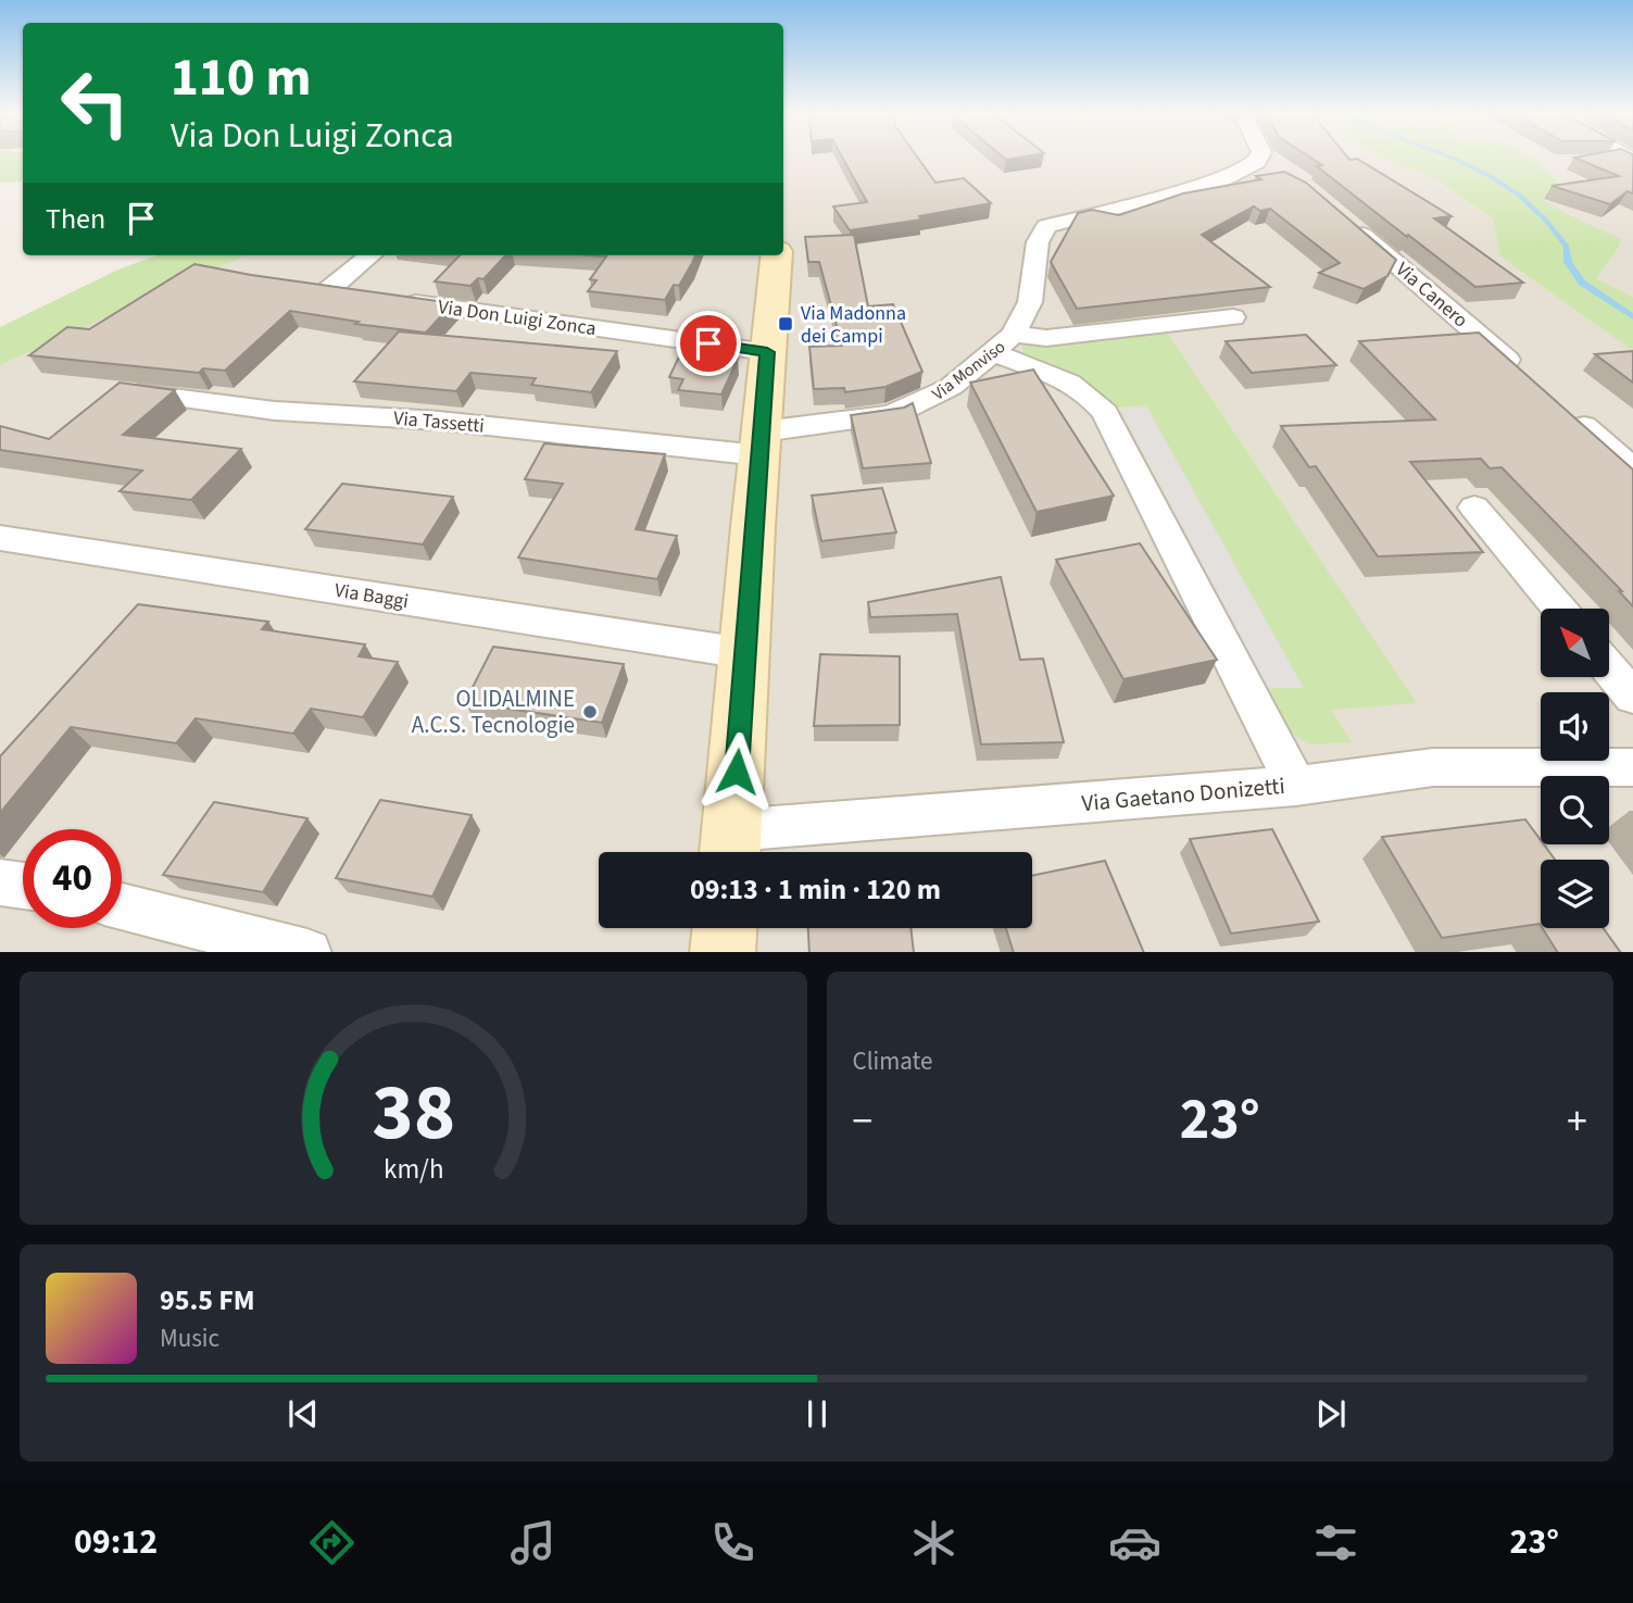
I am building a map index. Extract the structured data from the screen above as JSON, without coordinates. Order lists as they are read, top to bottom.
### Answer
{
  "streets": {
    "street": [
      "Via Canero",
      "Via Don Luigi Zonca",
      "Via Monviso",
      "Via Tassetti",
      "Via Baggi",
      "Via Gaetano Donizetti"
    ]
  },
  "crossings": [
    ["Via Monviso", "Via Tassetti"]
  ],
  "places": {
    "transit": ["Via Madonna dei Campi"],
    "other": ["OLIDALMINE A.C.S. Tecnologie"]
  },
  "north": "top left",
  "page": {
    "turn": ["110 m", "Via Don Luigi Zonca"],
    "then": "Then",
    "limit": "40",
    "trip": "09:13 · 1 min · 120 m",
    "tile": "Climate",
    "heat": ["−", "23°", "+"],
    "song": ["95.5 FM", "Music"],
    "tabs": ["09:12", "23°"],
    "gauge": ["38", "km/h"]
  }
}
